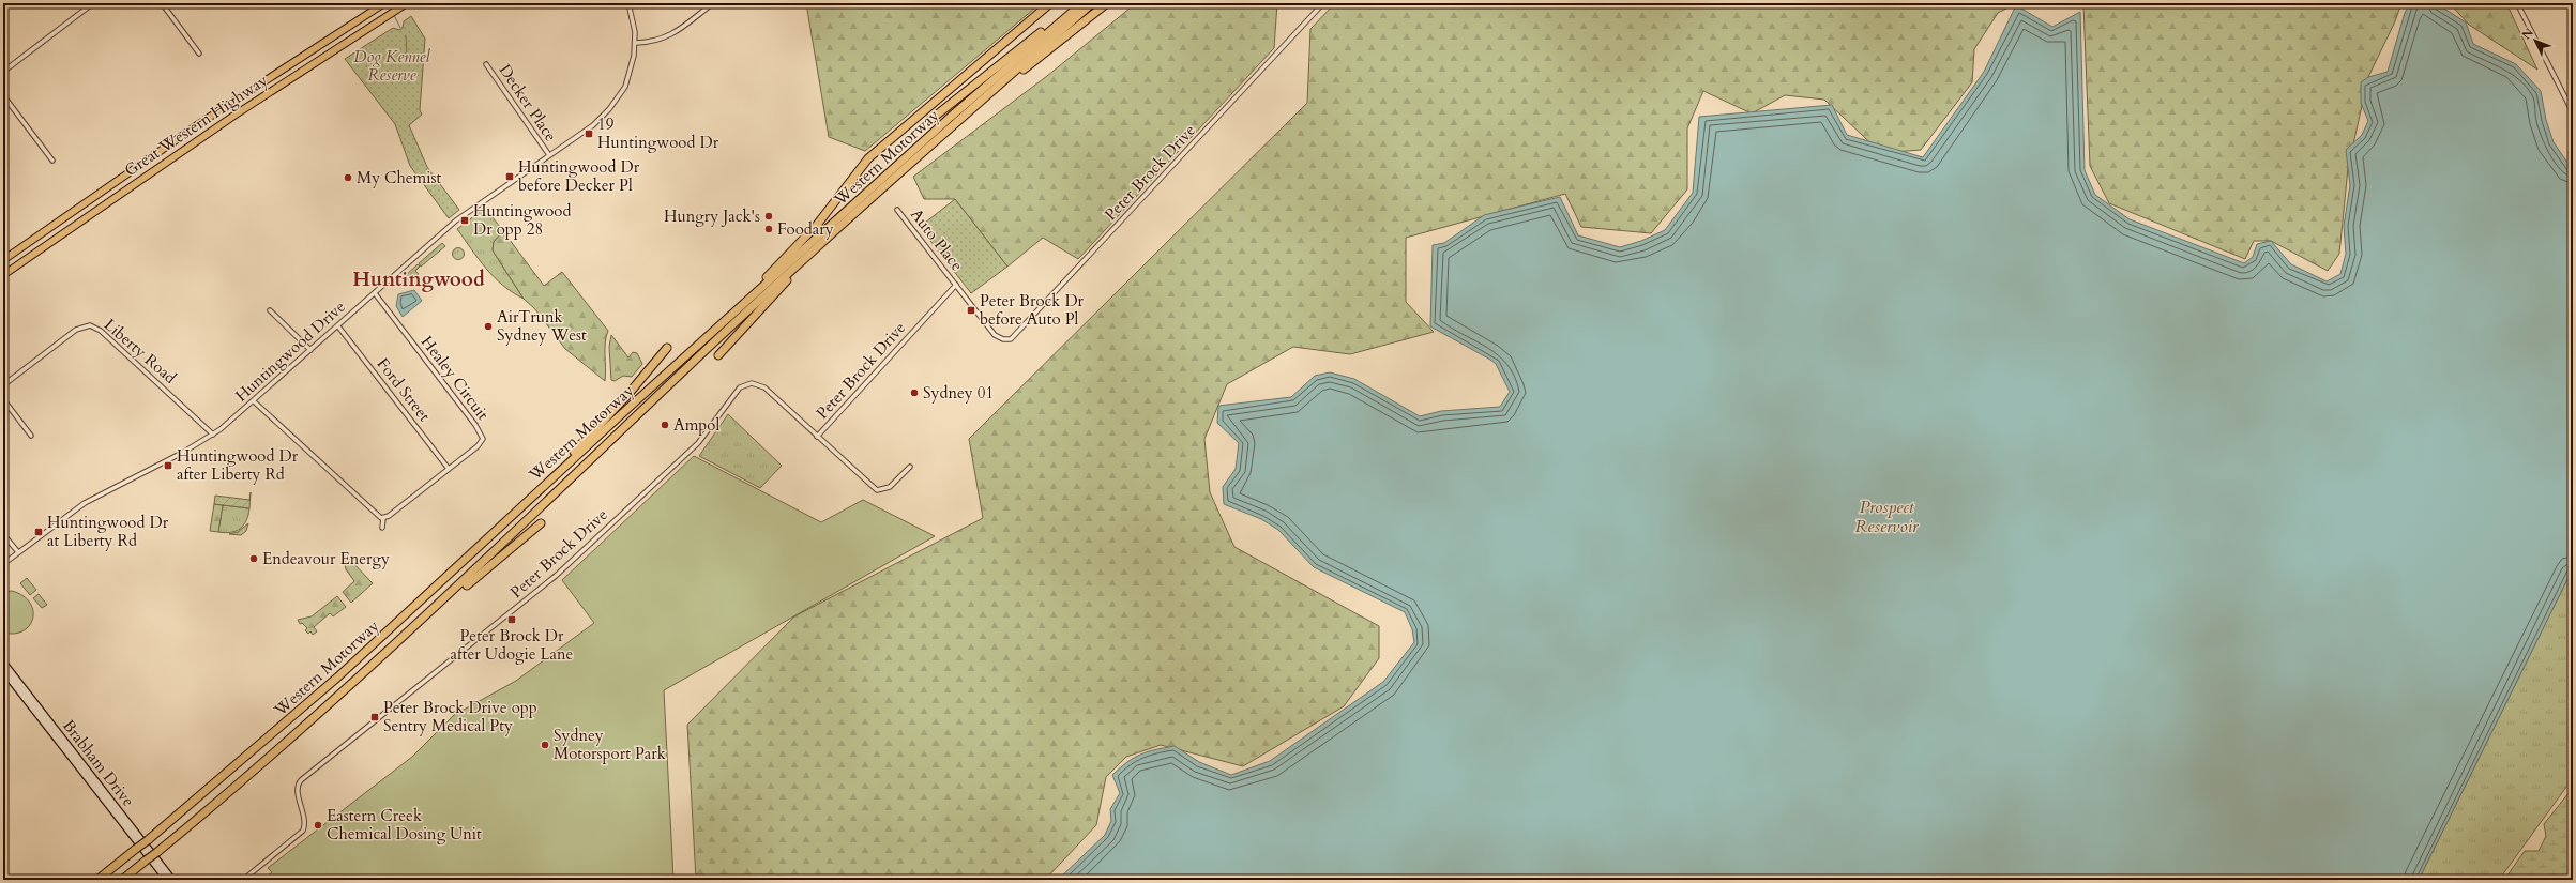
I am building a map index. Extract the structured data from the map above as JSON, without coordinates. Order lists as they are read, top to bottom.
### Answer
{
  "streets": {
    "highway": ["Great Western Highway", "Western Motorway"],
    "main road": ["Brabham Drive"],
    "street": [
      "Decker Place",
      "Peter Brock Drive",
      "Auto Place",
      "Liberty Road",
      "Huntingwood Drive",
      "Healey Circuit",
      "Ford Street"
    ]
  },
  "crossings": [
    ["Decker Place", "Huntingwood Drive"],
    ["Peter Brock Drive", "Auto Place"],
    ["Liberty Road", "Huntingwood Drive"],
    ["Huntingwood Drive", "Healey Circuit"],
    ["Huntingwood Drive", "Ford Street"],
    ["Healey Circuit", "Ford Street"]
  ],
  "districts": ["Huntingwood"],
  "water": ["Prospect Reservoir"],
  "parks": ["Dog Kennel Reserve"],
  "places": {
    "transit": [
      "19 Huntingwood Dr",
      "Huntingwood Dr before Decker Pl",
      "Huntingwood Dr opp 28",
      "Peter Brock Dr before Auto Pl",
      "Huntingwood Dr after Liberty Rd",
      "Huntingwood Dr at Liberty Rd",
      "Peter Brock Dr after Udogie Lane",
      "Peter Brock Drive opp Sentry Medical Pty"
    ],
    "other": [
      "My Chemist",
      "Hungry Jack's",
      "Foodary",
      "AirTrunk Sydney West",
      "Sydney 01",
      "Ampol",
      "Endeavour Energy",
      "Sydney Motorsport Park",
      "Eastern Creek Chemical Dosing Unit"
    ]
  },
  "north": "top left"
}
